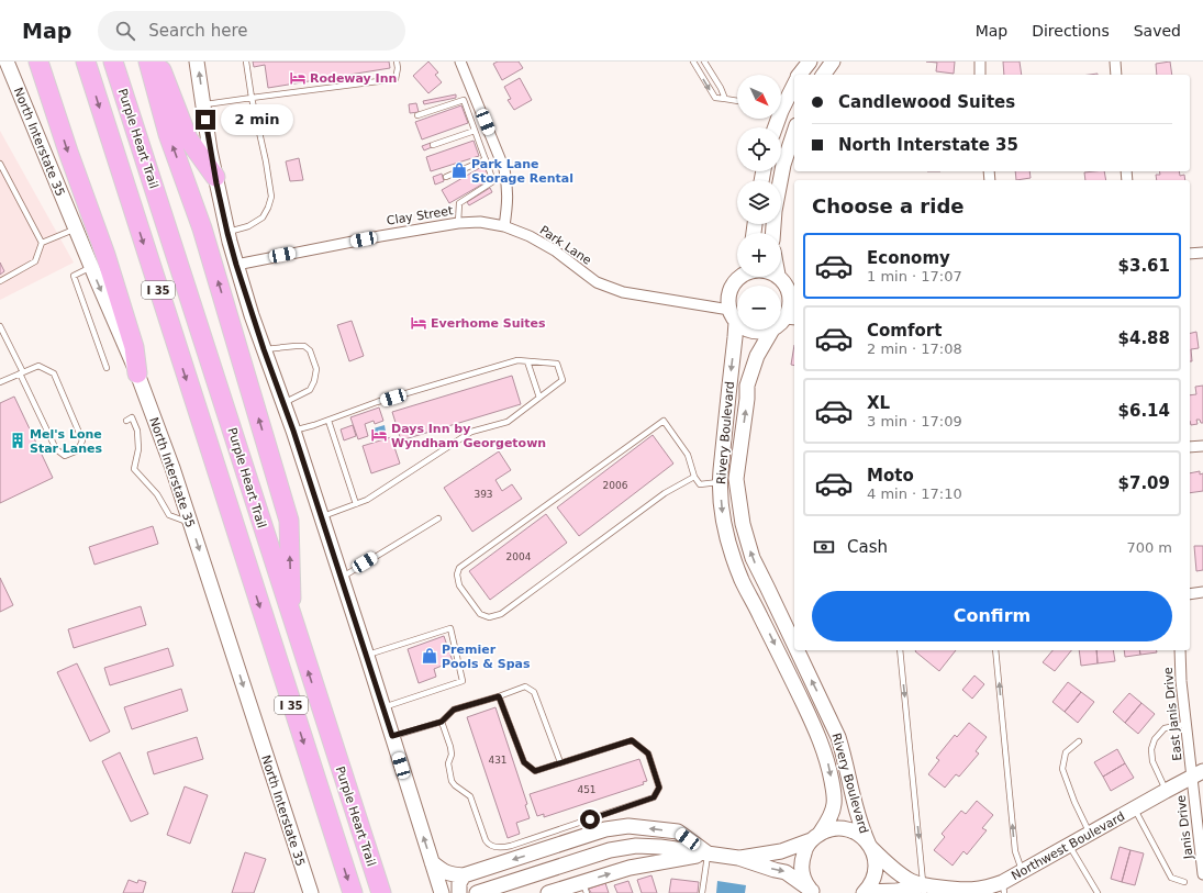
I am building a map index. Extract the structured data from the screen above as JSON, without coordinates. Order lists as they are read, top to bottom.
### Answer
{
  "streets": {
    "highway": ["Purple Heart Trail", "I 35"],
    "street": [
      "North Interstate 35",
      "Clay Street",
      "Park Lane",
      "Rivery Boulevard",
      "East Janis Drive",
      "Janis Drive",
      "Northwest Boulevard"
    ]
  },
  "crossings": [
    ["Clay Street", "Park Lane"],
    ["Park Lane", "Rivery Boulevard"],
    ["Rivery Boulevard", "Northwest Boulevard"],
    ["East Janis Drive", "Janis Drive"],
    ["East Janis Drive", "Northwest Boulevard"],
    ["Janis Drive", "Northwest Boulevard"]
  ],
  "places": {
    "hotel": ["Rodeway Inn", "Everhome Suites", "Days Inn by Wyndham Georgetown"],
    "shop": ["Park Lane Storage Rental", "Premier Pools & Spas"],
    "building": ["Mel's Lone Star Lanes"]
  },
  "house_numbers": [
    "2006",
    "393",
    "2004",
    "431",
    "451"
  ],
  "north": "bottom right",
  "page": {
    "header": "Map",
    "search": "Search here",
    "nav": ["Map", "Directions", "Saved"],
    "map_buttons": ["+", "−"],
    "banner": ["Candlewood Suites", "North Interstate 35"],
    "bubble": "2 min",
    "heading": "Choose a ride",
    "list": [
      {
        "name": "Economy",
        "note": "1 min · 17:07",
        "value": "$3.61"
      },
      {
        "name": "Comfort",
        "note": "2 min · 17:08",
        "value": "$4.88"
      },
      {
        "name": "XL",
        "note": "3 min · 17:09",
        "value": "$6.14"
      },
      {
        "name": "Moto",
        "note": "4 min · 17:10",
        "value": "$7.09"
      }
    ],
    "pay": ["Cash", "700 m"],
    "buttons": "Confirm"
  }
}
